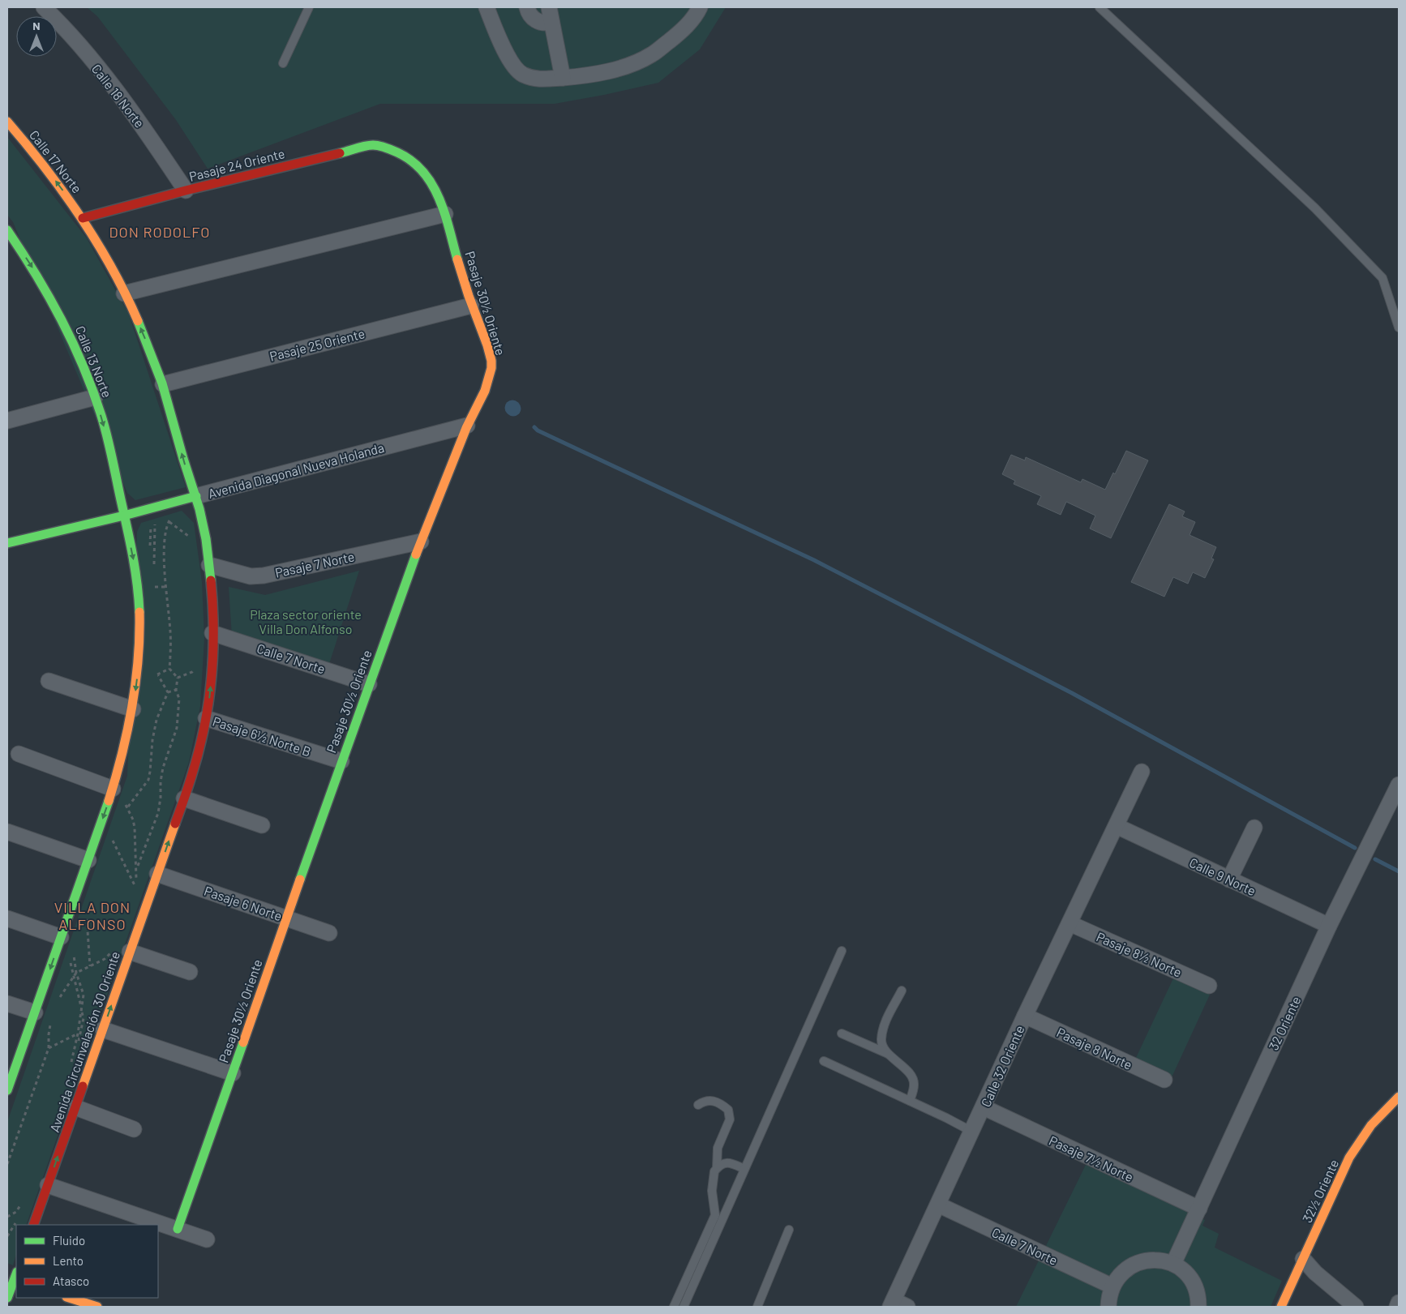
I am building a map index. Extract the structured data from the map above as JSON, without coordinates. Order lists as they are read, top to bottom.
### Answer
{
  "streets": {
    "street": [
      "Calle 18 Norte",
      "Calle 17 Norte",
      "Pasaje 24 Oriente",
      "Pasaje 30½ Oriente",
      "Pasaje 25 Oriente",
      "Calle 13 Norte",
      "Avenida Diagonal Nueva Holanda",
      "Pasaje 7 Norte",
      "Calle 7 Norte",
      "Pasaje 6½ Norte B",
      "Calle 9 Norte",
      "Pasaje 6 Norte",
      "Pasaje 8½ Norte",
      "32 Oriente",
      "Avenida Circunvalación 30 Oriente",
      "Pasaje 8 Norte",
      "Calle 32 Oriente",
      "Pasaje 7½ Norte",
      "32½ Oriente"
    ]
  },
  "crossings": [
    ["Calle 18 Norte", "Pasaje 24 Oriente"],
    ["Calle 17 Norte", "Pasaje 24 Oriente"],
    ["Calle 17 Norte", "Avenida Circunvalación 30 Oriente"],
    ["Pasaje 24 Oriente", "Pasaje 30½ Oriente"],
    ["Pasaje 24 Oriente", "Avenida Circunvalación 30 Oriente"],
    ["Pasaje 30½ Oriente", "Pasaje 25 Oriente"],
    ["Pasaje 30½ Oriente", "Avenida Diagonal Nueva Holanda"],
    ["Pasaje 30½ Oriente", "Pasaje 7 Norte"],
    ["Pasaje 30½ Oriente", "Calle 7 Norte"],
    ["Pasaje 30½ Oriente", "Pasaje 6½ Norte B"],
    ["Pasaje 30½ Oriente", "Pasaje 6 Norte"],
    ["Pasaje 25 Oriente", "Avenida Circunvalación 30 Oriente"],
    ["Calle 13 Norte", "Avenida Diagonal Nueva Holanda"],
    ["Avenida Diagonal Nueva Holanda", "Avenida Circunvalación 30 Oriente"],
    ["Pasaje 7 Norte", "Avenida Circunvalación 30 Oriente"],
    ["Calle 7 Norte", "Avenida Circunvalación 30 Oriente"],
    ["Calle 7 Norte", "Calle 32 Oriente"],
    ["Pasaje 6½ Norte B", "Avenida Circunvalación 30 Oriente"],
    ["Calle 9 Norte", "32 Oriente"],
    ["Calle 9 Norte", "Calle 32 Oriente"],
    ["Pasaje 6 Norte", "Avenida Circunvalación 30 Oriente"],
    ["Pasaje 8½ Norte", "Calle 32 Oriente"],
    ["32 Oriente", "Pasaje 7½ Norte"],
    ["Pasaje 8 Norte", "Calle 32 Oriente"],
    ["Calle 32 Oriente", "Pasaje 7½ Norte"]
  ],
  "one_way": ["Calle 17 Norte", "Calle 13 Norte"],
  "districts": ["DON RODOLFO", "VILLA DON ALFONSO"],
  "parks": ["Plaza sector oriente Villa Don Alfonso"],
  "legend": ["Fluido", "Lento", "Atasco"],
  "north": "top"
}
